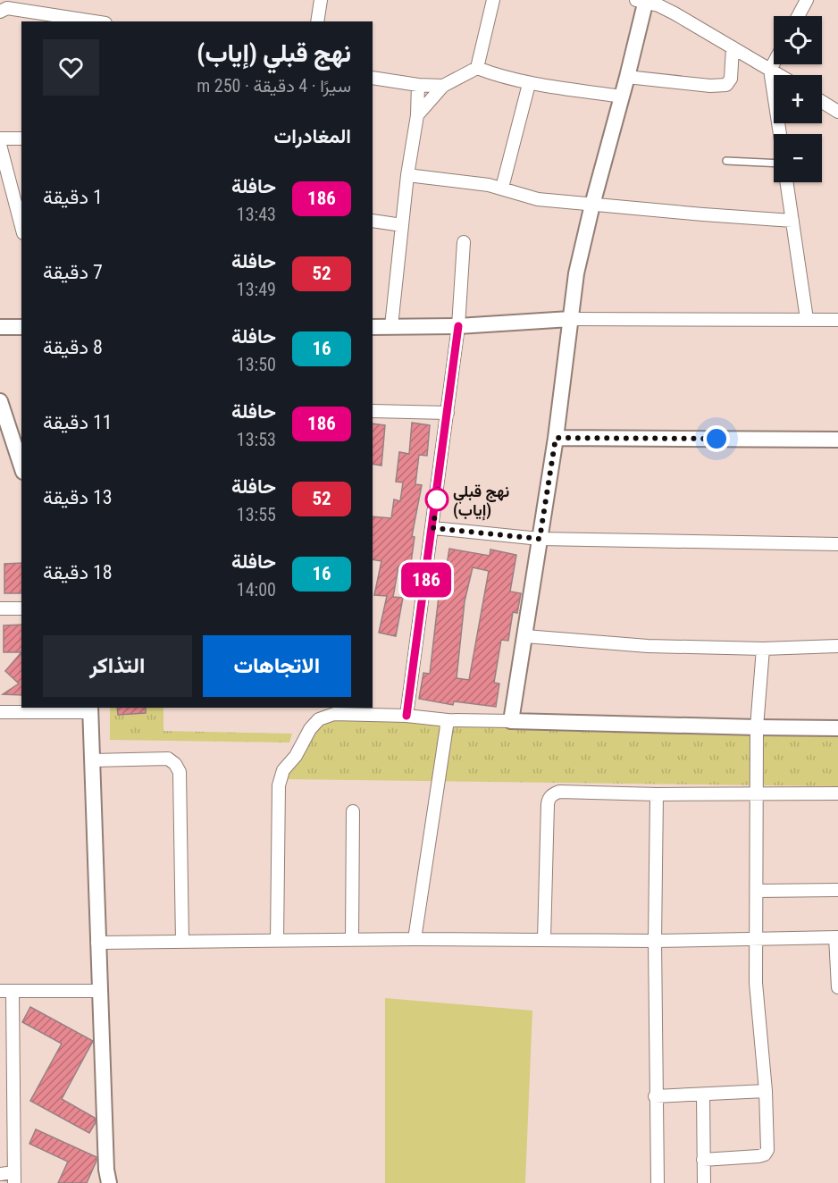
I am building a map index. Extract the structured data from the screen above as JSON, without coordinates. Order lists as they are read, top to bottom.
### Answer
{
  "places": ["نهج قبلي (إياب)"],
  "lines": ["bus line 186"],
  "page": {
    "on_map": "186",
    "map_buttons": ["+", "−"],
    "heading": [
      ["نهج قبلي (إياب)", "سيرًا · 4 دقيقة · 250 m"],
      "المغادرات"
    ],
    "list": [
      {
        "mark": "186",
        "name": "حافلة",
        "note": "13:43",
        "value": "1 دقيقة"
      },
      {
        "mark": "52",
        "name": "حافلة",
        "note": "13:49",
        "value": "7 دقيقة"
      },
      {
        "mark": "16",
        "name": "حافلة",
        "note": "13:50",
        "value": "8 دقيقة"
      },
      {
        "mark": "186",
        "name": "حافلة",
        "note": "13:53",
        "value": "11 دقيقة"
      },
      {
        "mark": "52",
        "name": "حافلة",
        "note": "13:55",
        "value": "13 دقيقة"
      },
      {
        "mark": "16",
        "name": "حافلة",
        "note": "14:00",
        "value": "18 دقيقة"
      }
    ],
    "buttons": ["الاتجاهات", "التذاكر"]
  }
}
